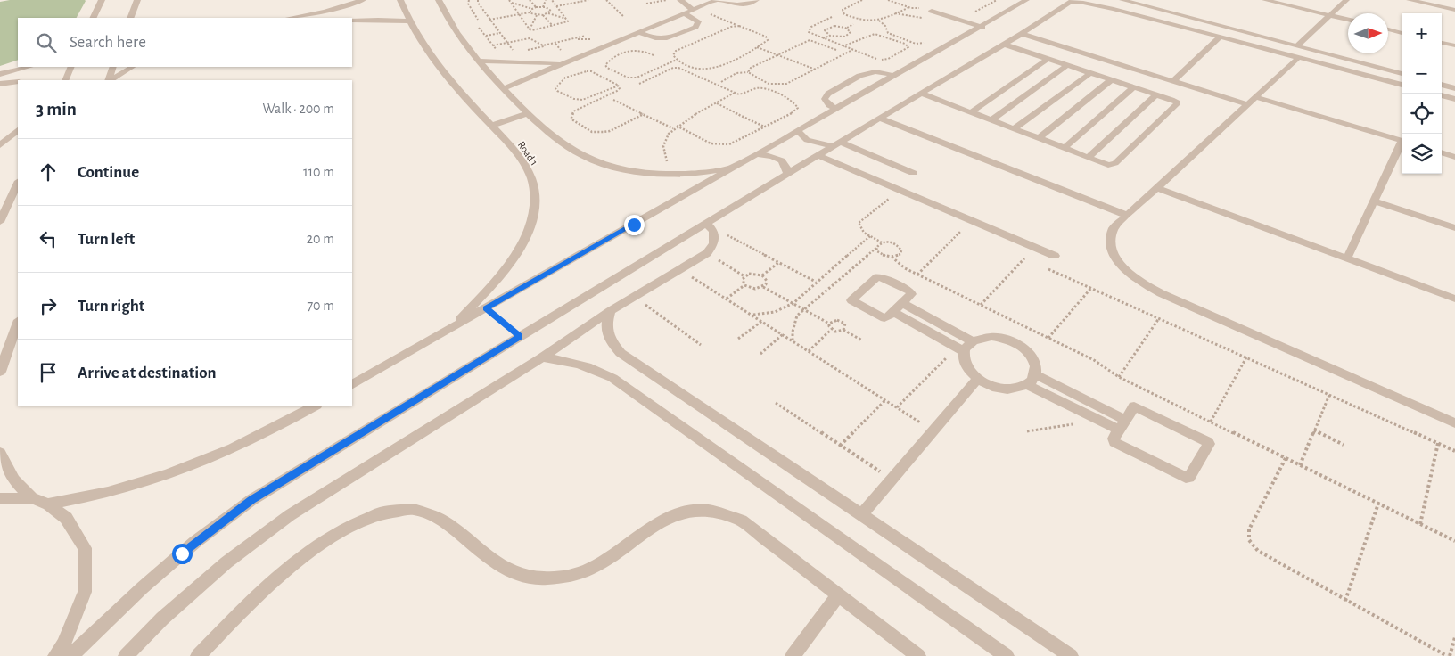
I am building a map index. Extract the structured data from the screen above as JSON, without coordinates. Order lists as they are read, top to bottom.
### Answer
{
  "streets": {
    "street": ["Road 1"]
  },
  "north": "right",
  "page": {
    "map_buttons": ["+", "−"],
    "search": "Search here",
    "heading": ["3 min", "Walk · 200 m"],
    "list": [
      ["Continue", "110 m"],
      ["Turn left", "20 m"],
      ["Turn right", "70 m"],
      "Arrive at destination"
    ]
  }
}
